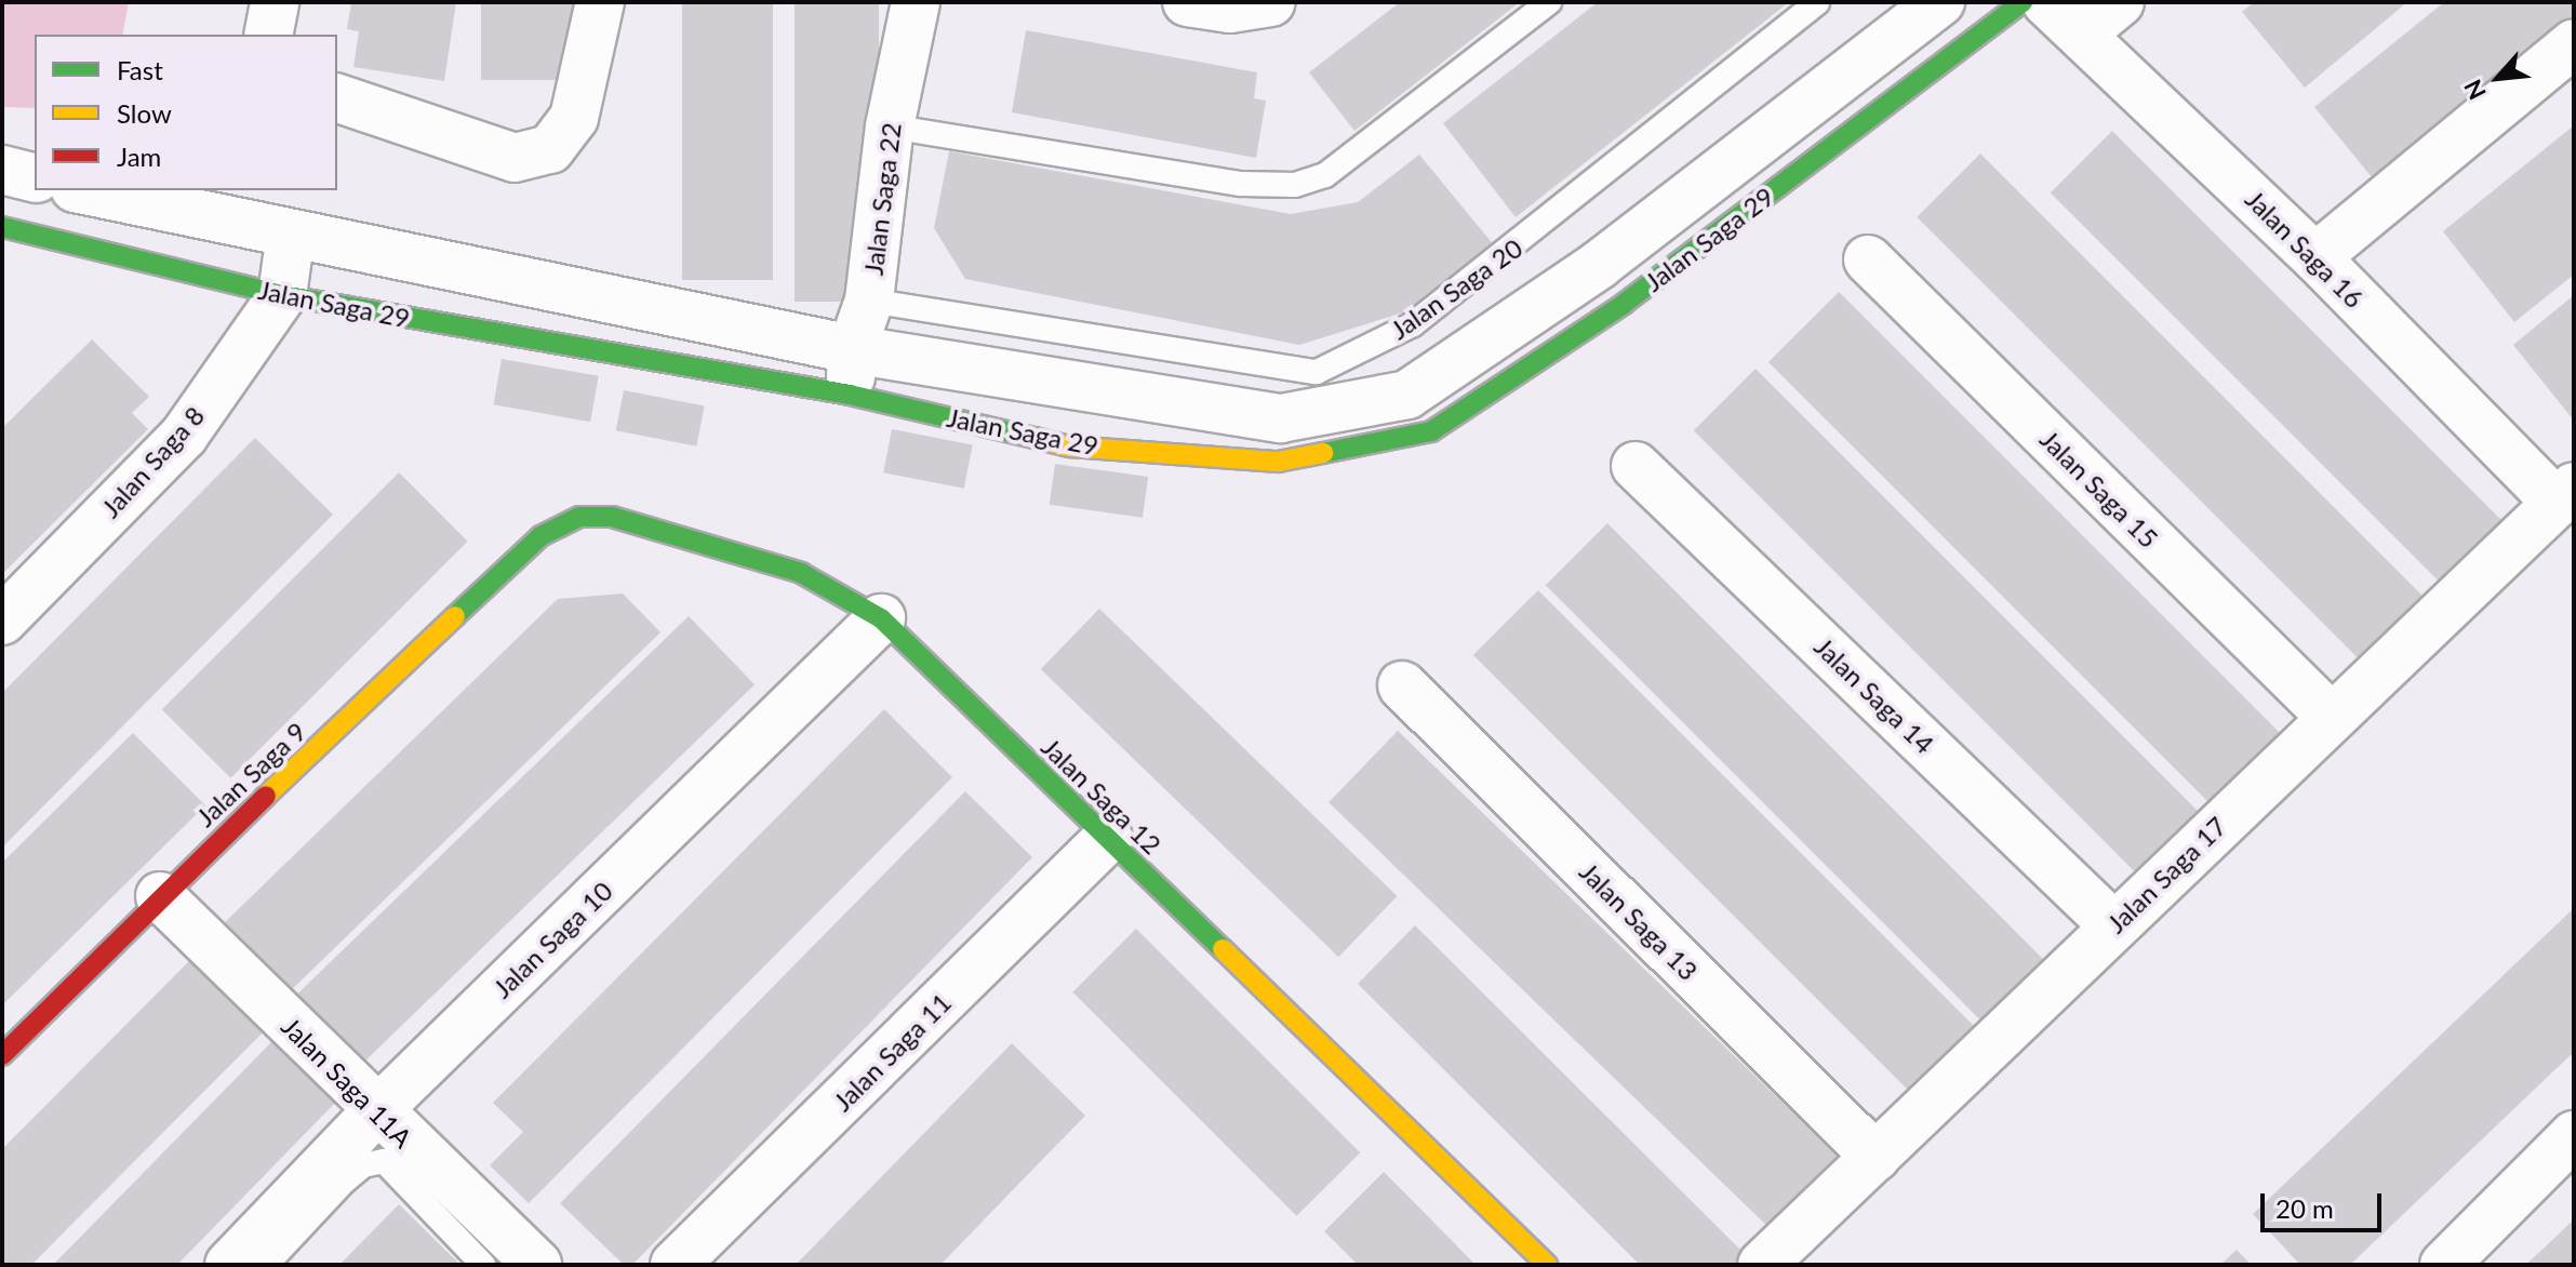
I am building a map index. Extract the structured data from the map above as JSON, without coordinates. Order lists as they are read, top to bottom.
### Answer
{
  "streets": {
    "street": [
      "Jalan Saga 22",
      "Jalan Saga 29",
      "Jalan Saga 16",
      "Jalan Saga 8",
      "Jalan Saga 15",
      "Jalan Saga 14",
      "Jalan Saga 9",
      "Jalan Saga 12",
      "Jalan Saga 17",
      "Jalan Saga 13",
      "Jalan Saga 10",
      "Jalan Saga 11",
      "Jalan Saga 11A"
    ],
    "lane": ["Jalan Saga 20"]
  },
  "crossings": [
    ["Jalan Saga 22", "Jalan Saga 29"],
    ["Jalan Saga 22", "Jalan Saga 20"],
    ["Jalan Saga 29", "Jalan Saga 8"],
    ["Jalan Saga 16", "Jalan Saga 17"],
    ["Jalan Saga 15", "Jalan Saga 17"],
    ["Jalan Saga 14", "Jalan Saga 17"],
    ["Jalan Saga 9", "Jalan Saga 12"],
    ["Jalan Saga 9", "Jalan Saga 11A"],
    ["Jalan Saga 12", "Jalan Saga 10"],
    ["Jalan Saga 12", "Jalan Saga 11"],
    ["Jalan Saga 17", "Jalan Saga 13"],
    ["Jalan Saga 10", "Jalan Saga 11A"]
  ],
  "legend": ["Fast", "Slow", "Jam"],
  "scale_bar": "20 m",
  "north": "bottom left"
}
